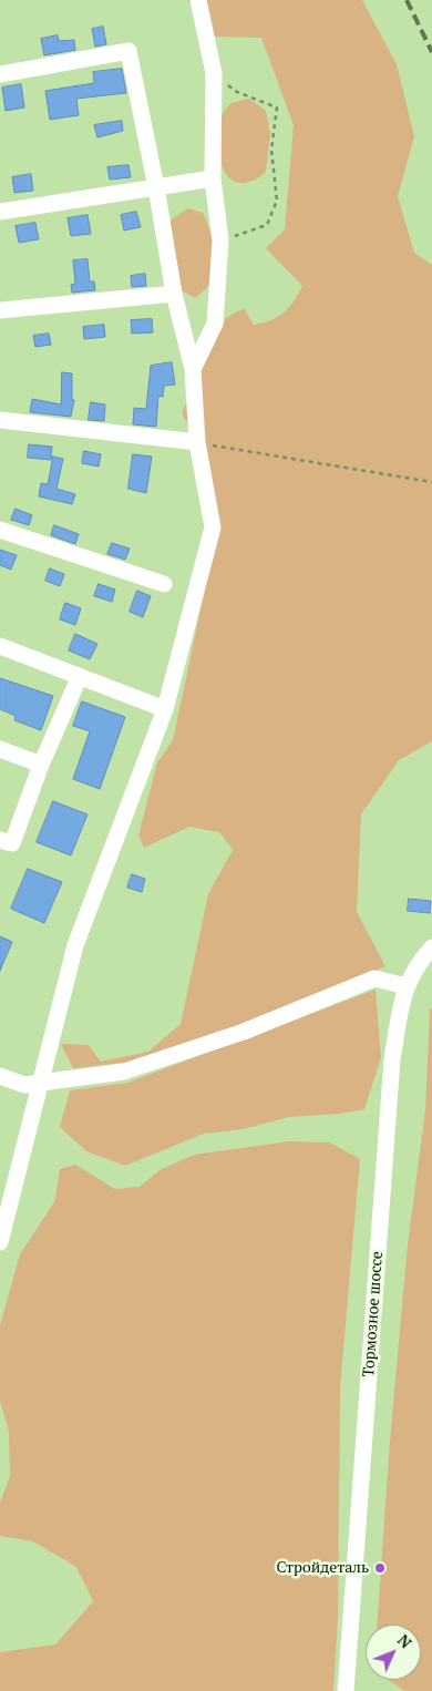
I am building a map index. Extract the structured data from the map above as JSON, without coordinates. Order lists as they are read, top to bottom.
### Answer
{
  "streets": {
    "street": ["Тормозное шоссе"]
  },
  "places": ["Стройдеталь"],
  "north": "top right"
}
